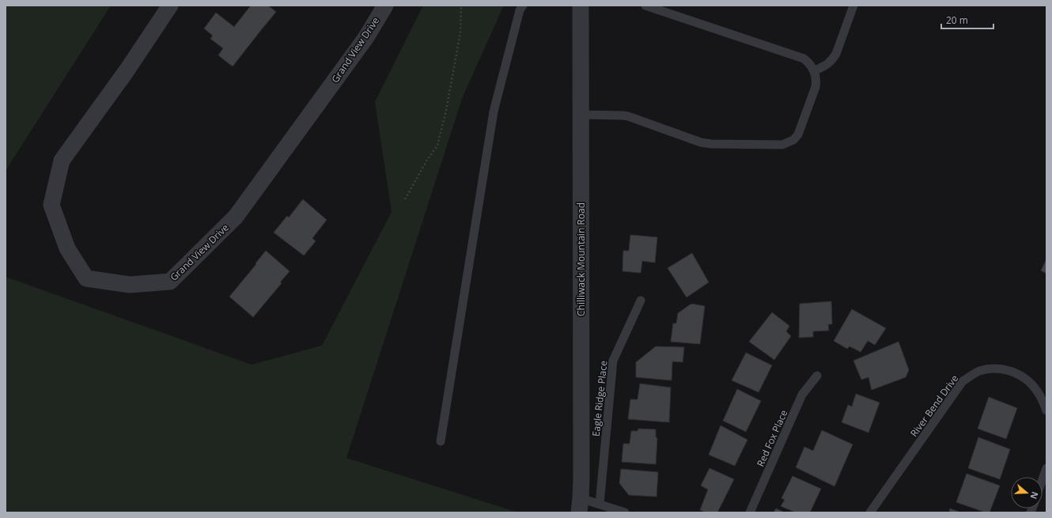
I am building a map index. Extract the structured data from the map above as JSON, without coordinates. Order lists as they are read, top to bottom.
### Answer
{
  "streets": {
    "street": ["Grand View Drive", "Chilliwack Mountain Road"],
    "lane": ["Eagle Ridge Place", "River Bend Drive", "Red Fox Place"]
  },
  "scale_bar": "20 m",
  "north": "right"
}
